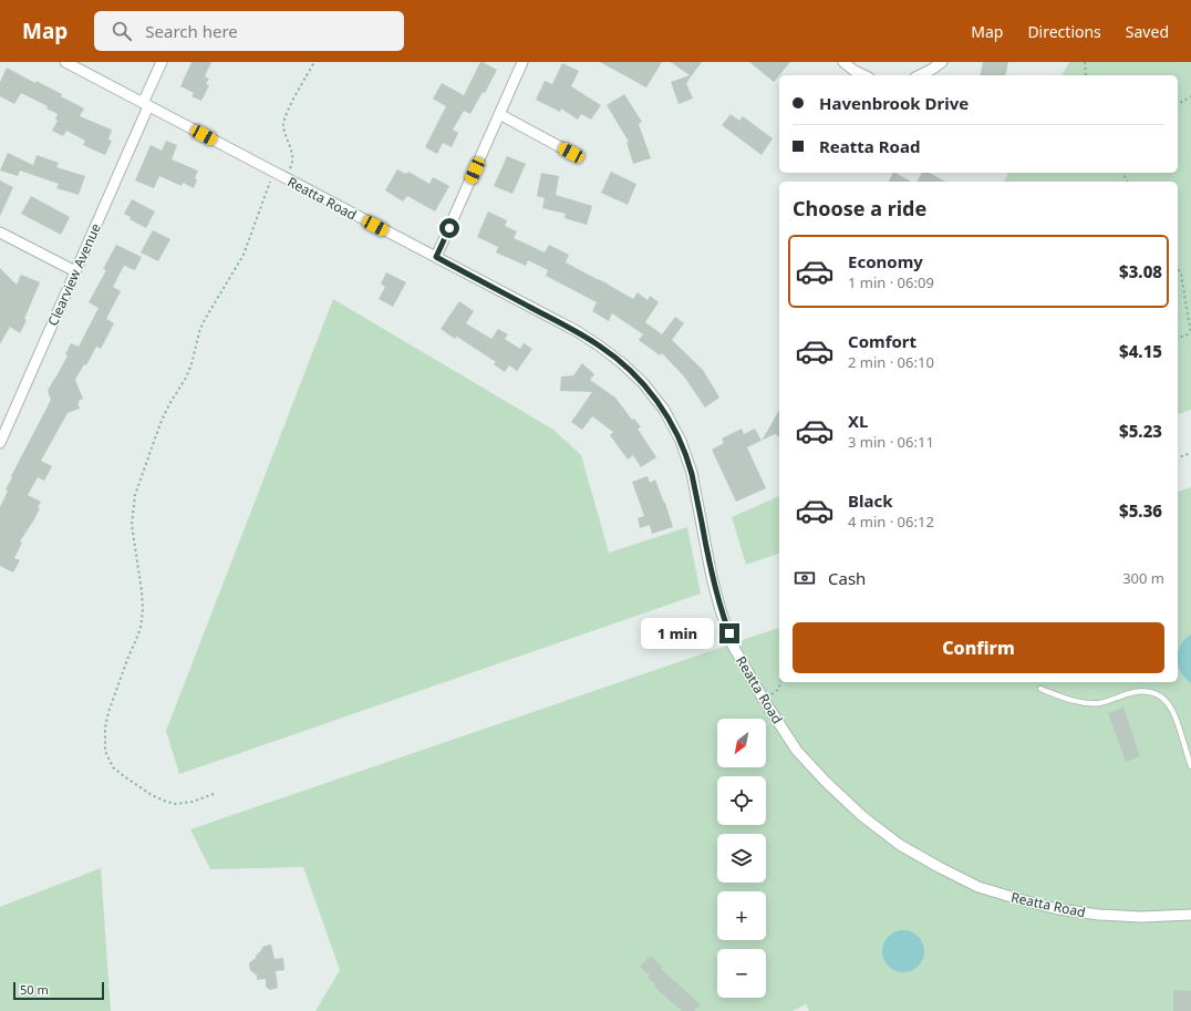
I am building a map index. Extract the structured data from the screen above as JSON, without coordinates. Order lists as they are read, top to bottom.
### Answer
{
  "streets": {
    "street": ["Reatta Road", "Clearview Avenue"]
  },
  "crossings": [
    ["Reatta Road", "Clearview Avenue"]
  ],
  "scale_bar": "50 m",
  "north": "bottom left",
  "page": {
    "header": "Map",
    "search": "Search here",
    "nav": ["Map", "Directions", "Saved"],
    "banner": ["Havenbrook Drive", "Reatta Road"],
    "heading": "Choose a ride",
    "list": [
      {
        "name": "Economy",
        "note": "1 min · 06:09",
        "value": "$3.08"
      },
      {
        "name": "Comfort",
        "note": "2 min · 06:10",
        "value": "$4.15"
      },
      {
        "name": "XL",
        "note": "3 min · 06:11",
        "value": "$5.23"
      },
      {
        "name": "Black",
        "note": "4 min · 06:12",
        "value": "$5.36"
      }
    ],
    "pay": ["Cash", "300 m"],
    "buttons": "Confirm",
    "bubble": "1 min",
    "map_buttons": ["+", "−"],
    "scale": "50 m"
  }
}
